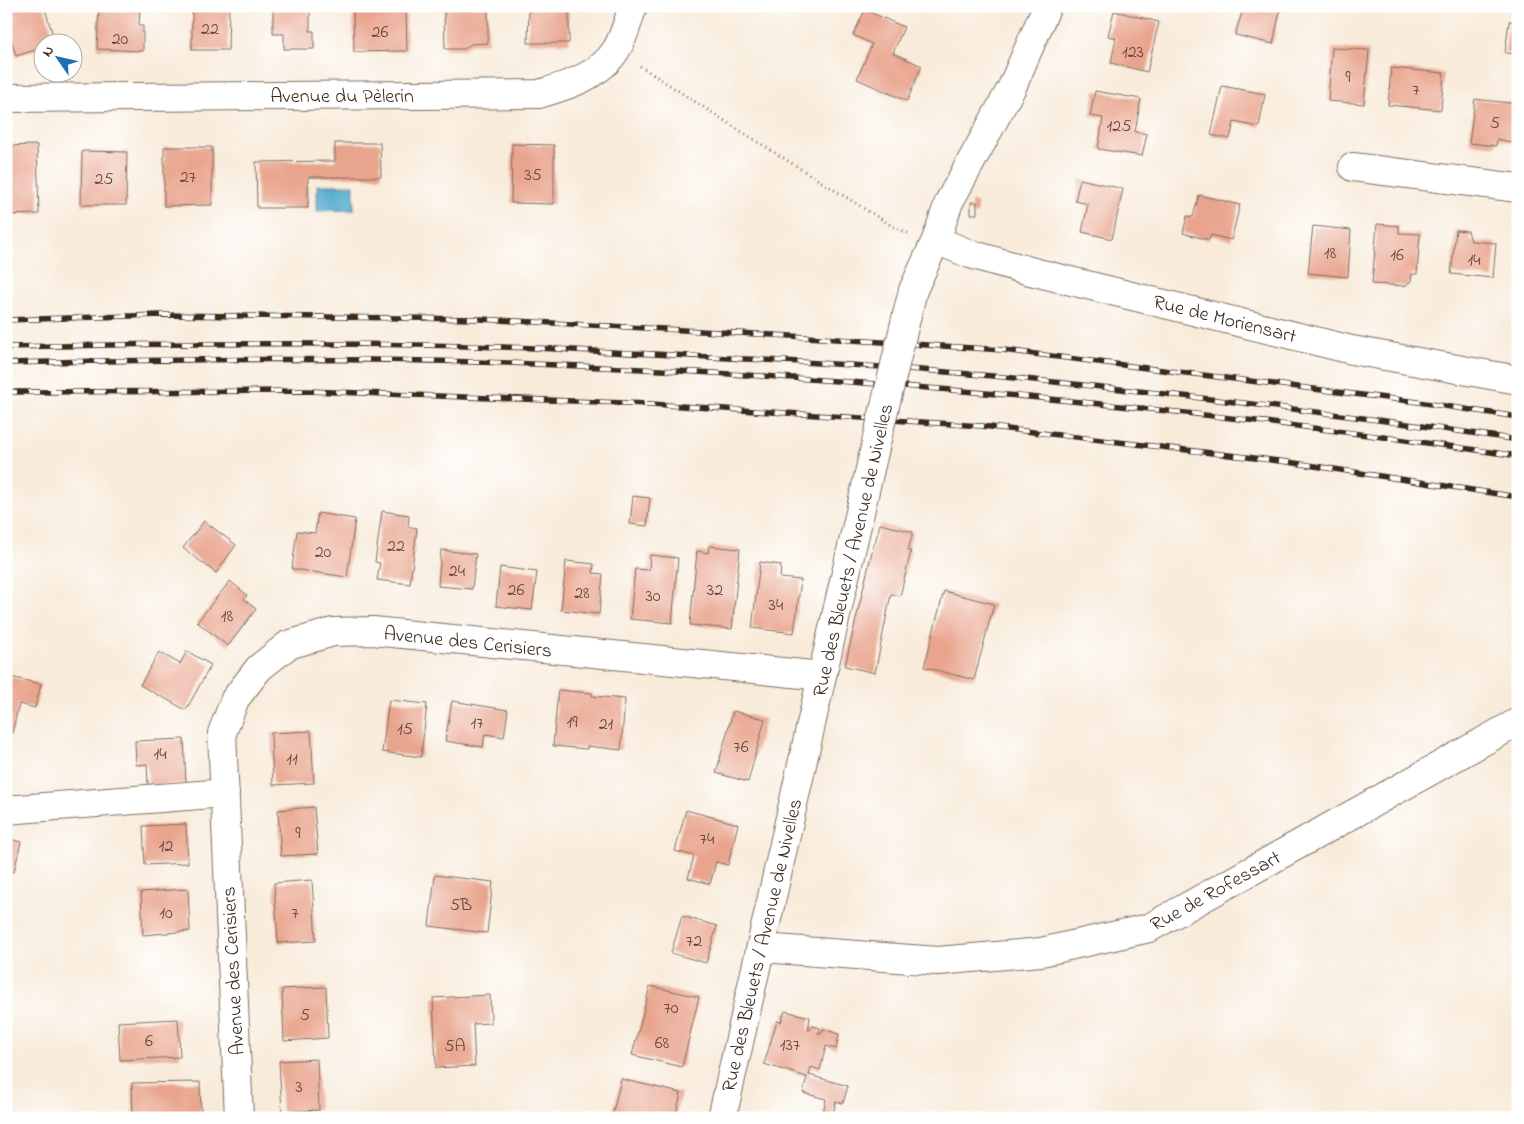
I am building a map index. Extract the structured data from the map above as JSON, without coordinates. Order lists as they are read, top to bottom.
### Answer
{
  "streets": {
    "street": [
      "Avenue du Pèlerin",
      "Rue de Moriensart",
      "Rue des Bleuets / Avenue de Nivelles",
      "Avenue des Cerisiers",
      "Rue de Rofessart"
    ]
  },
  "crossings": [
    ["Rue de Moriensart", "Rue des Bleuets / Avenue de Nivelles"],
    ["Rue des Bleuets / Avenue de Nivelles", "Avenue des Cerisiers"],
    ["Rue des Bleuets / Avenue de Nivelles", "Rue de Rofessart"]
  ],
  "house_numbers": [
    "22",
    "26",
    "20",
    "123",
    "9",
    "7",
    "5",
    "125",
    "35",
    "27",
    "25",
    "18",
    "16",
    "14",
    "22",
    "20",
    "24",
    "26",
    "32",
    "28",
    "30",
    "34",
    "18",
    "19",
    "17",
    "21",
    "15",
    "76",
    "14",
    "11",
    "9",
    "74",
    "12",
    "5B",
    "10",
    "7",
    "72",
    "70",
    "5",
    "6",
    "68",
    "137",
    "5A",
    "3"
  ],
  "north": "top left"
}
